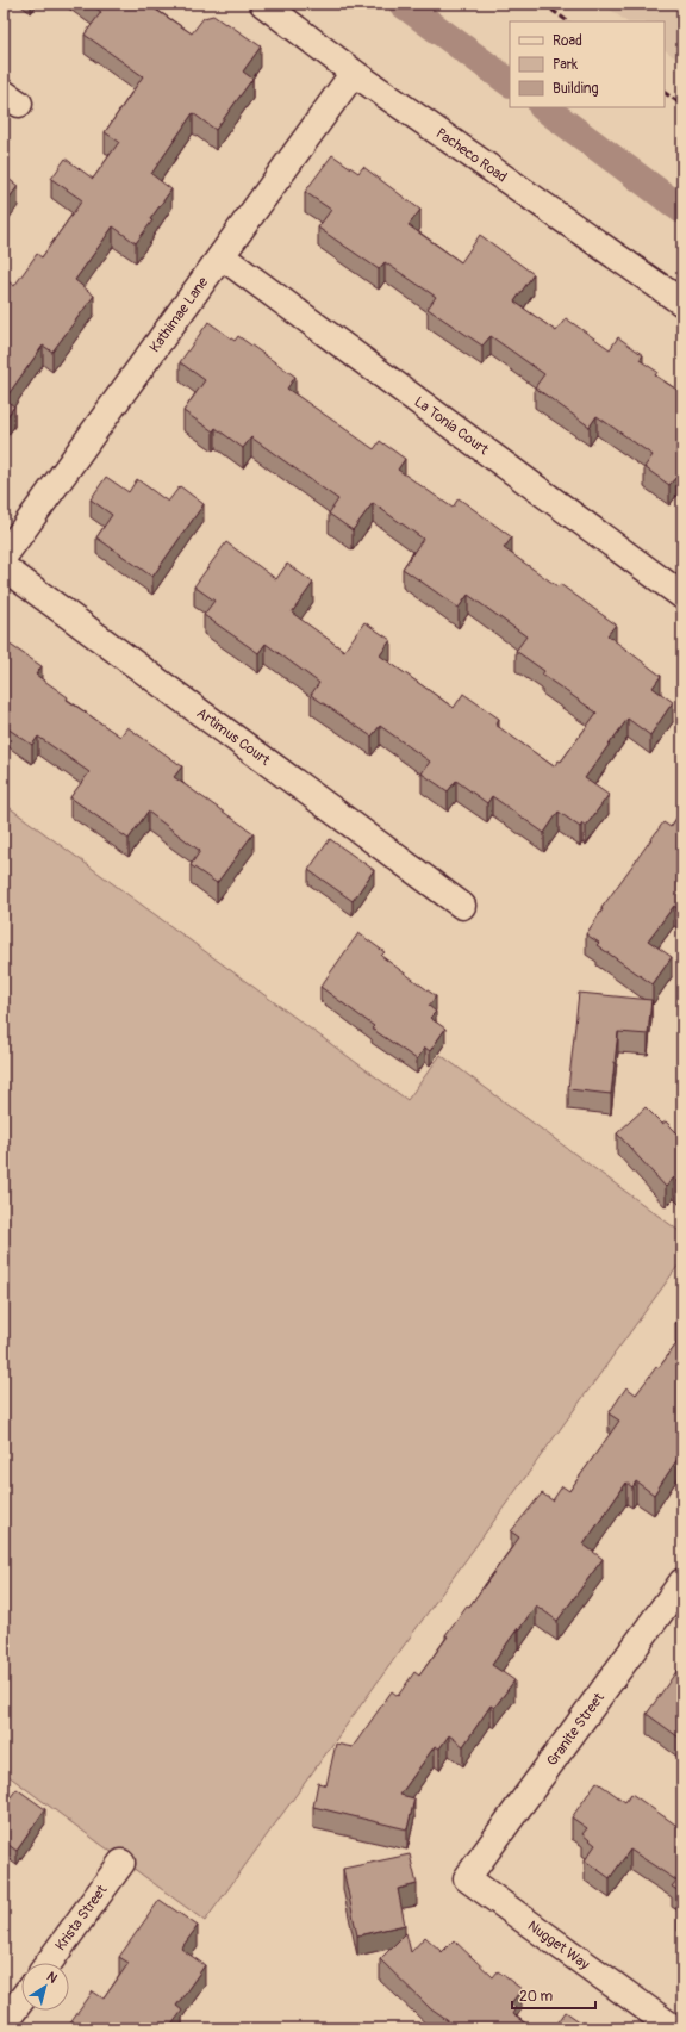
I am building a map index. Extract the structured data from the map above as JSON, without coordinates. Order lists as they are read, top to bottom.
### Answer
{
  "streets": {
    "street": [
      "Pacheco Road",
      "Kathimae Lane",
      "La Tonia Court",
      "Artimus Court",
      "Granite Street",
      "Krista Street",
      "Nugget Way"
    ]
  },
  "crossings": [
    ["Pacheco Road", "Kathimae Lane"],
    ["Kathimae Lane", "La Tonia Court"],
    ["Granite Street", "Nugget Way"]
  ],
  "legend": ["Road", "Park", "Building"],
  "scale_bar": "20 m",
  "north": "top right"
}
